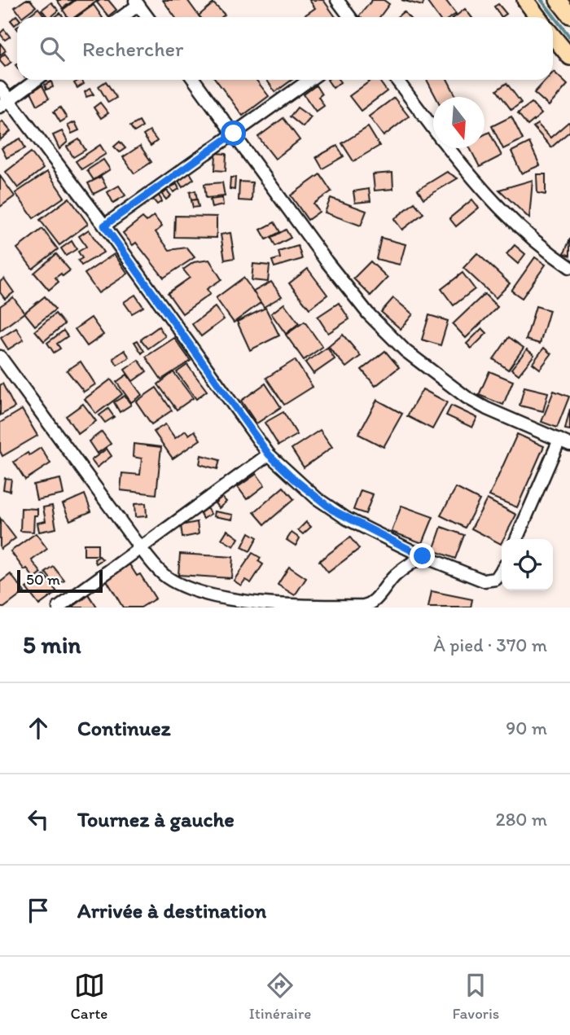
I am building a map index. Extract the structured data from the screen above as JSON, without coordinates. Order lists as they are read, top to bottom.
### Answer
{
  "scale_bar": "50 m",
  "north": "bottom",
  "page": {
    "search": "Rechercher",
    "scale": "50 m",
    "heading": ["5 min", "À pied · 370 m"],
    "list": [
      ["Continuez", "90 m"],
      ["Tournez à gauche", "280 m"],
      "Arrivée à destination"
    ],
    "nav": ["Carte", "Itinéraire", "Favoris"]
  }
}
